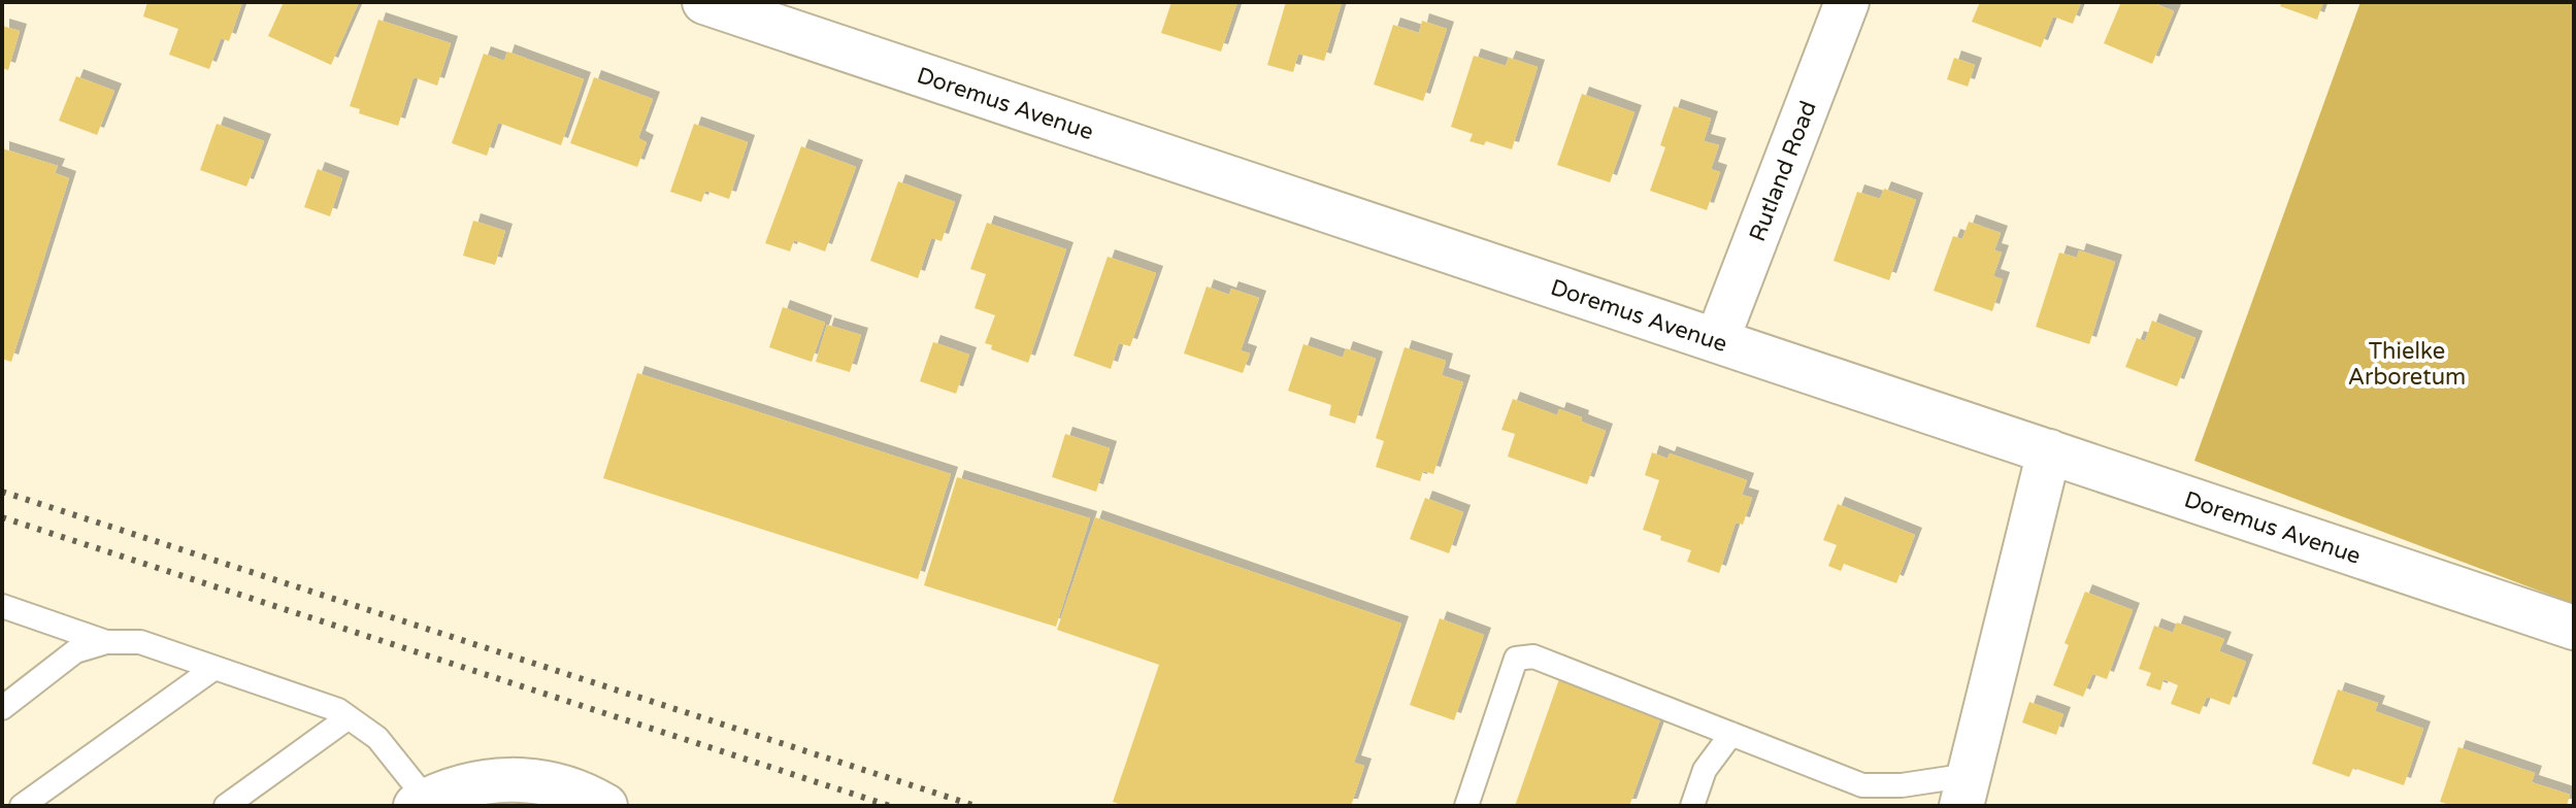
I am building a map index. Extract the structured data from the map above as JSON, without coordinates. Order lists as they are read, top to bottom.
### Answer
{
  "streets": {
    "street": ["Doremus Avenue", "Rutland Road"]
  },
  "crossings": [
    ["Doremus Avenue", "Rutland Road"]
  ],
  "parks": ["Thielke Arboretum"]
}
